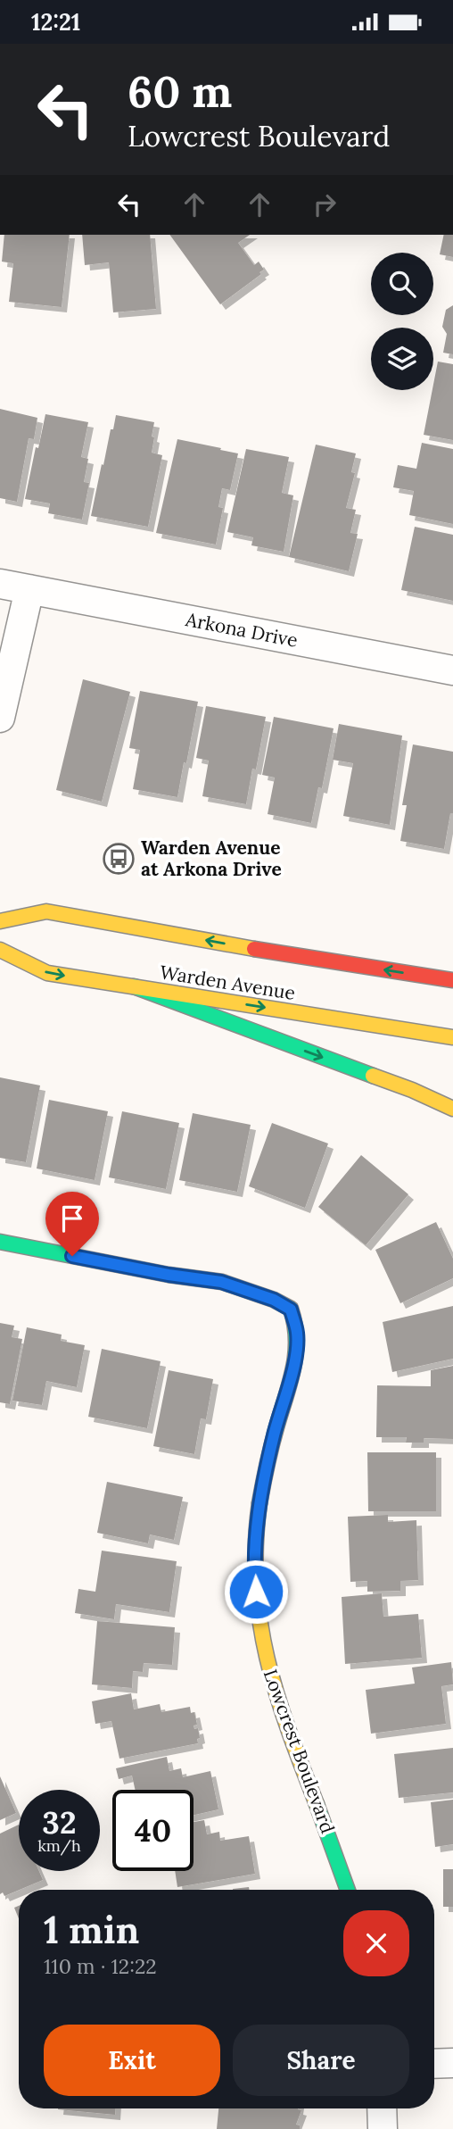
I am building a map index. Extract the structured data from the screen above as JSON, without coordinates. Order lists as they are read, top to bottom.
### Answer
{
  "streets": {
    "main road": ["Warden Avenue", "Lowcrest Boulevard"],
    "street": ["Arkona Drive"]
  },
  "places": {
    "bus stop": ["Warden Avenue at Arkona Drive"]
  },
  "page": {
    "status": "12:21",
    "turn": ["60 m", "Lowcrest Boulevard"],
    "speed": "32 km/h",
    "limit": "40",
    "heading": ["1 min", "110 m · 12:22"],
    "buttons": ["Exit", "Share"]
  }
}
